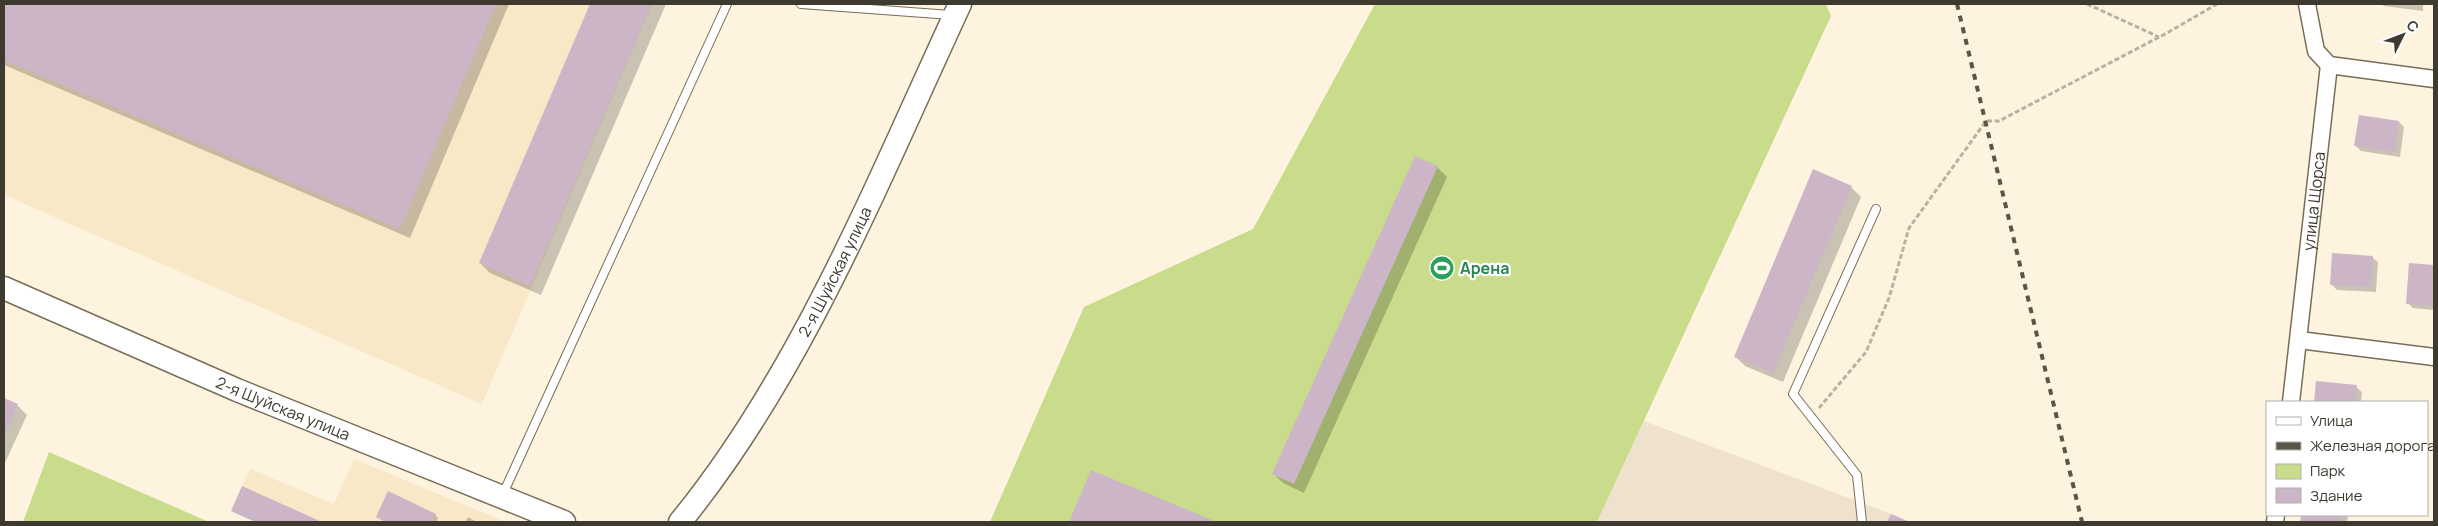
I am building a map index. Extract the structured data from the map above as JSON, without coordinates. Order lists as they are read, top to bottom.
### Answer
{
  "streets": {
    "street": ["улица Щорса", "2-я Шуйская улица"]
  },
  "places": {
    "sports": ["Арена"]
  },
  "legend": [
    "Улица",
    "Железная дорога",
    "Парк",
    "Здание"
  ],
  "north": "top right"
}
